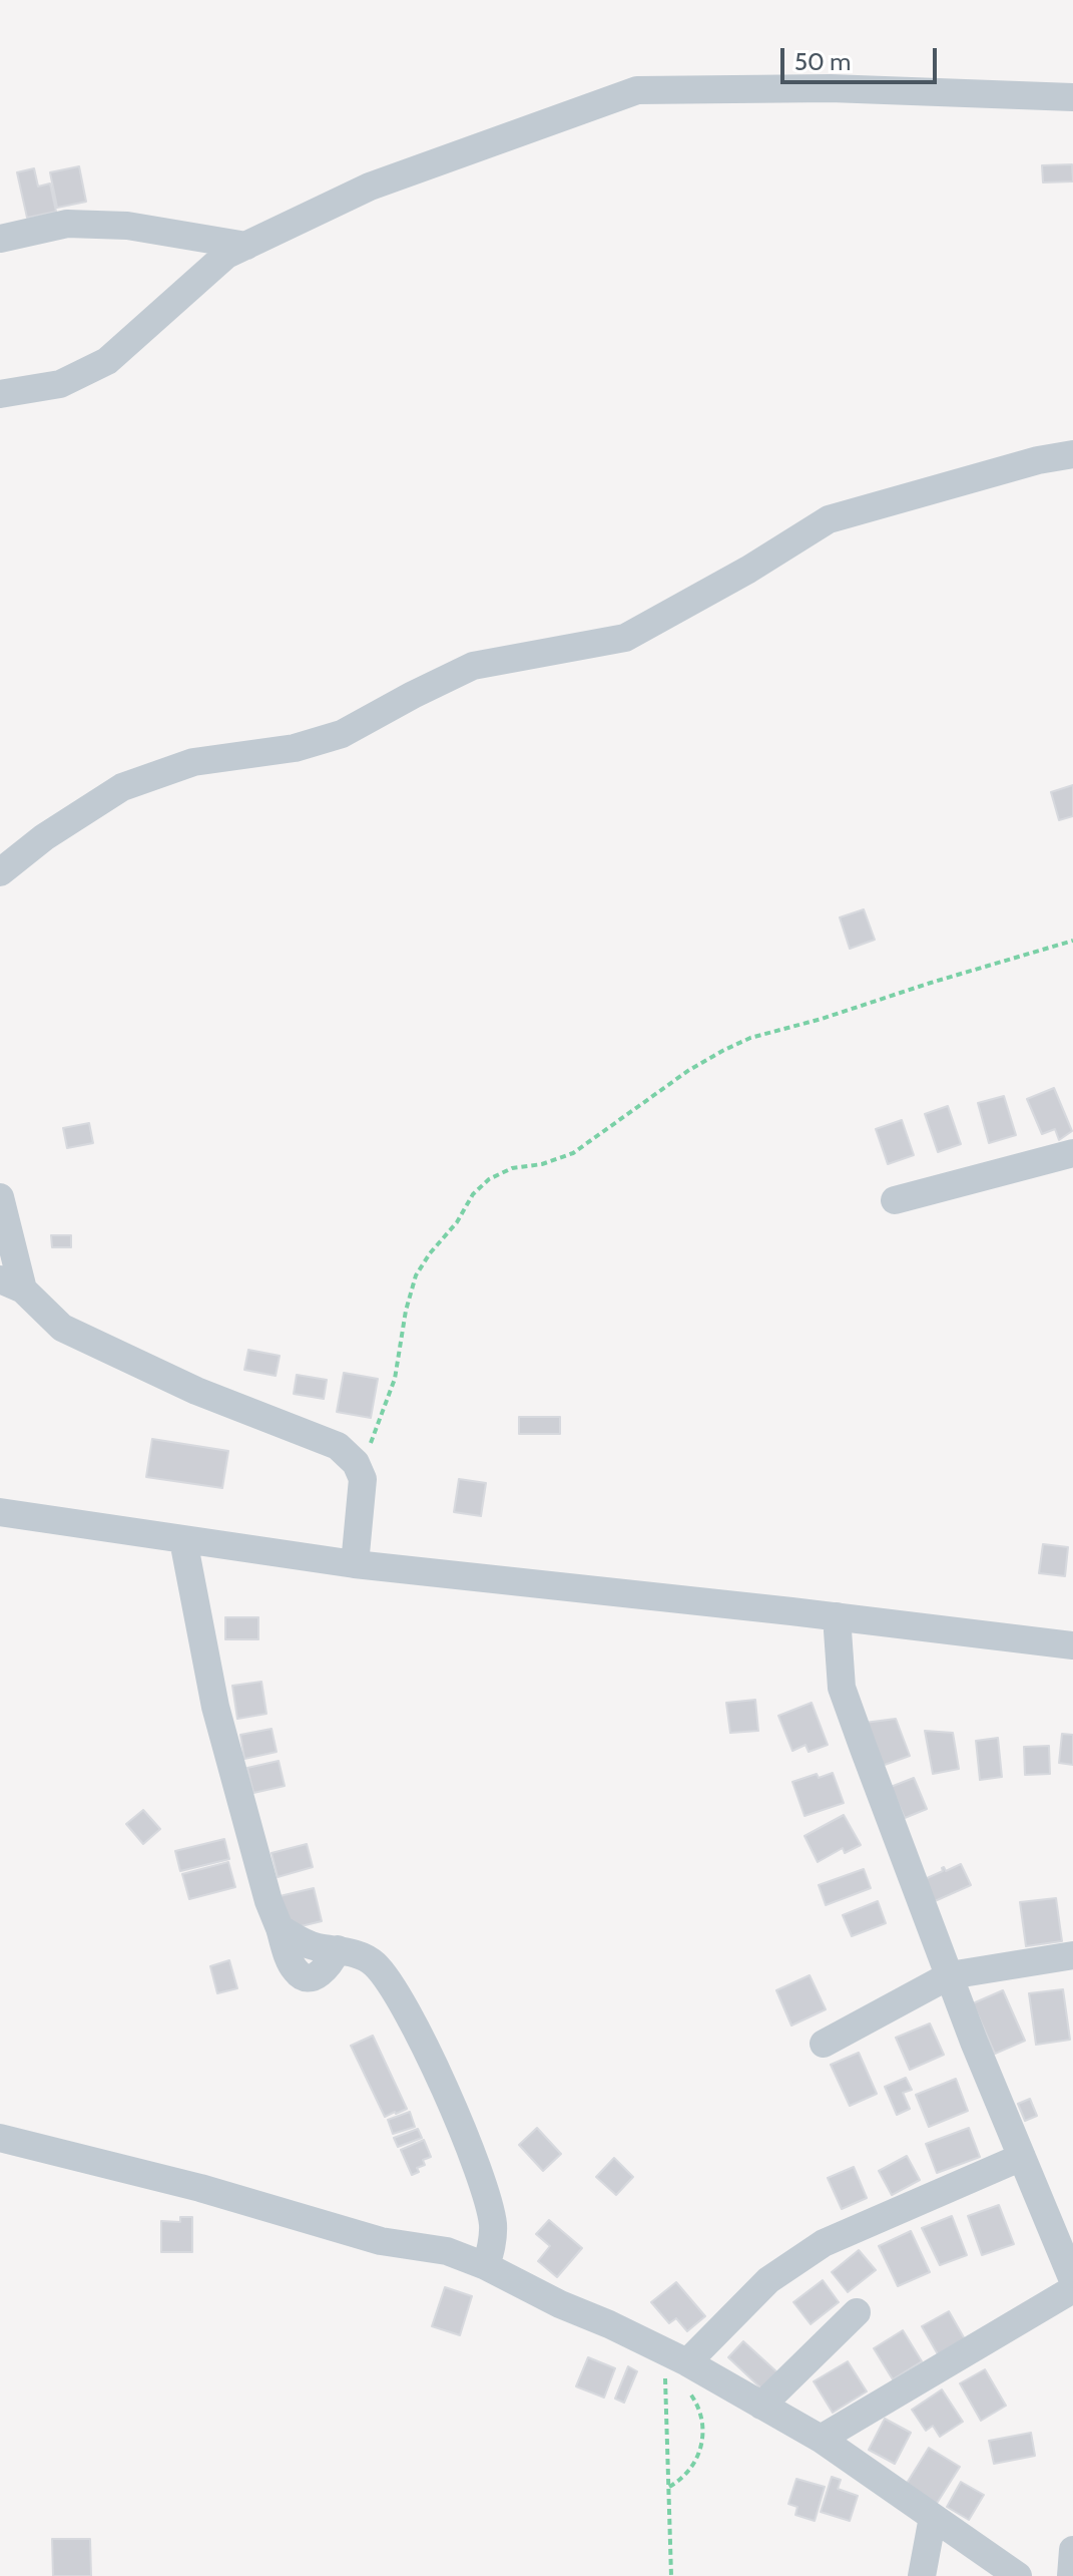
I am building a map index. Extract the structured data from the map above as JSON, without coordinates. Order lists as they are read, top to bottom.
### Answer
{
  "scale_bar": "50 m"
}
